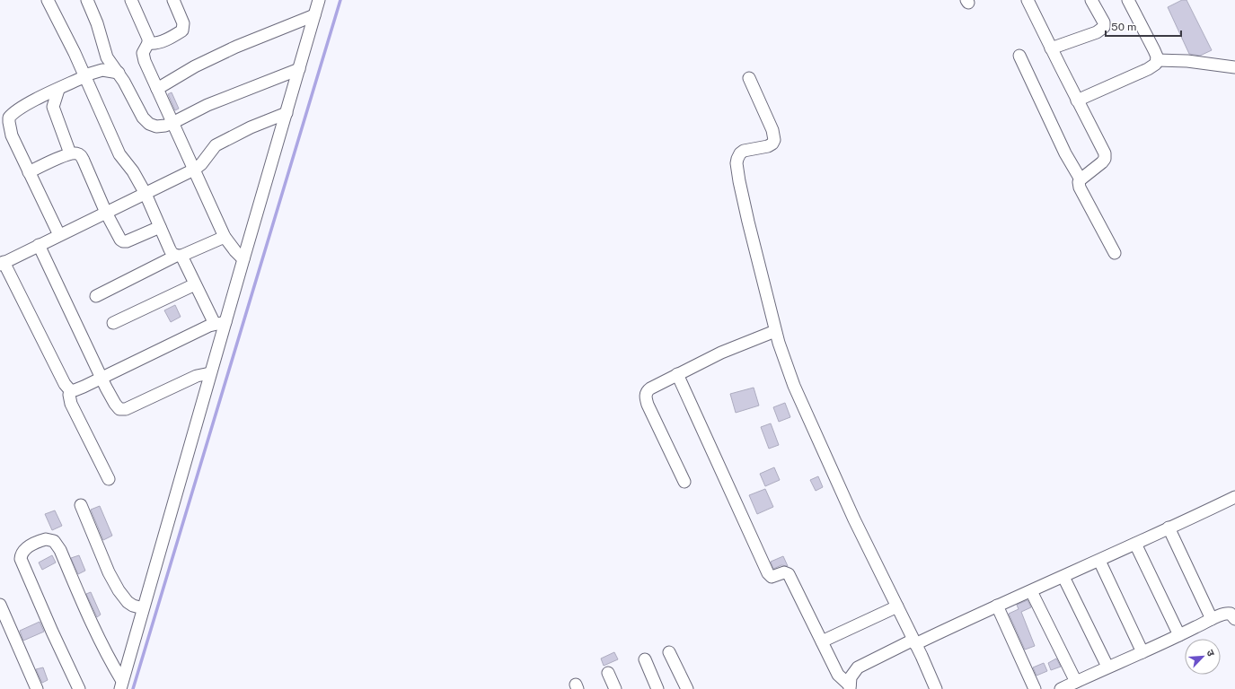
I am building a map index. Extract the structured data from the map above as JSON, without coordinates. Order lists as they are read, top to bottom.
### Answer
{
  "scale_bar": "50 m",
  "north": "top right"
}
